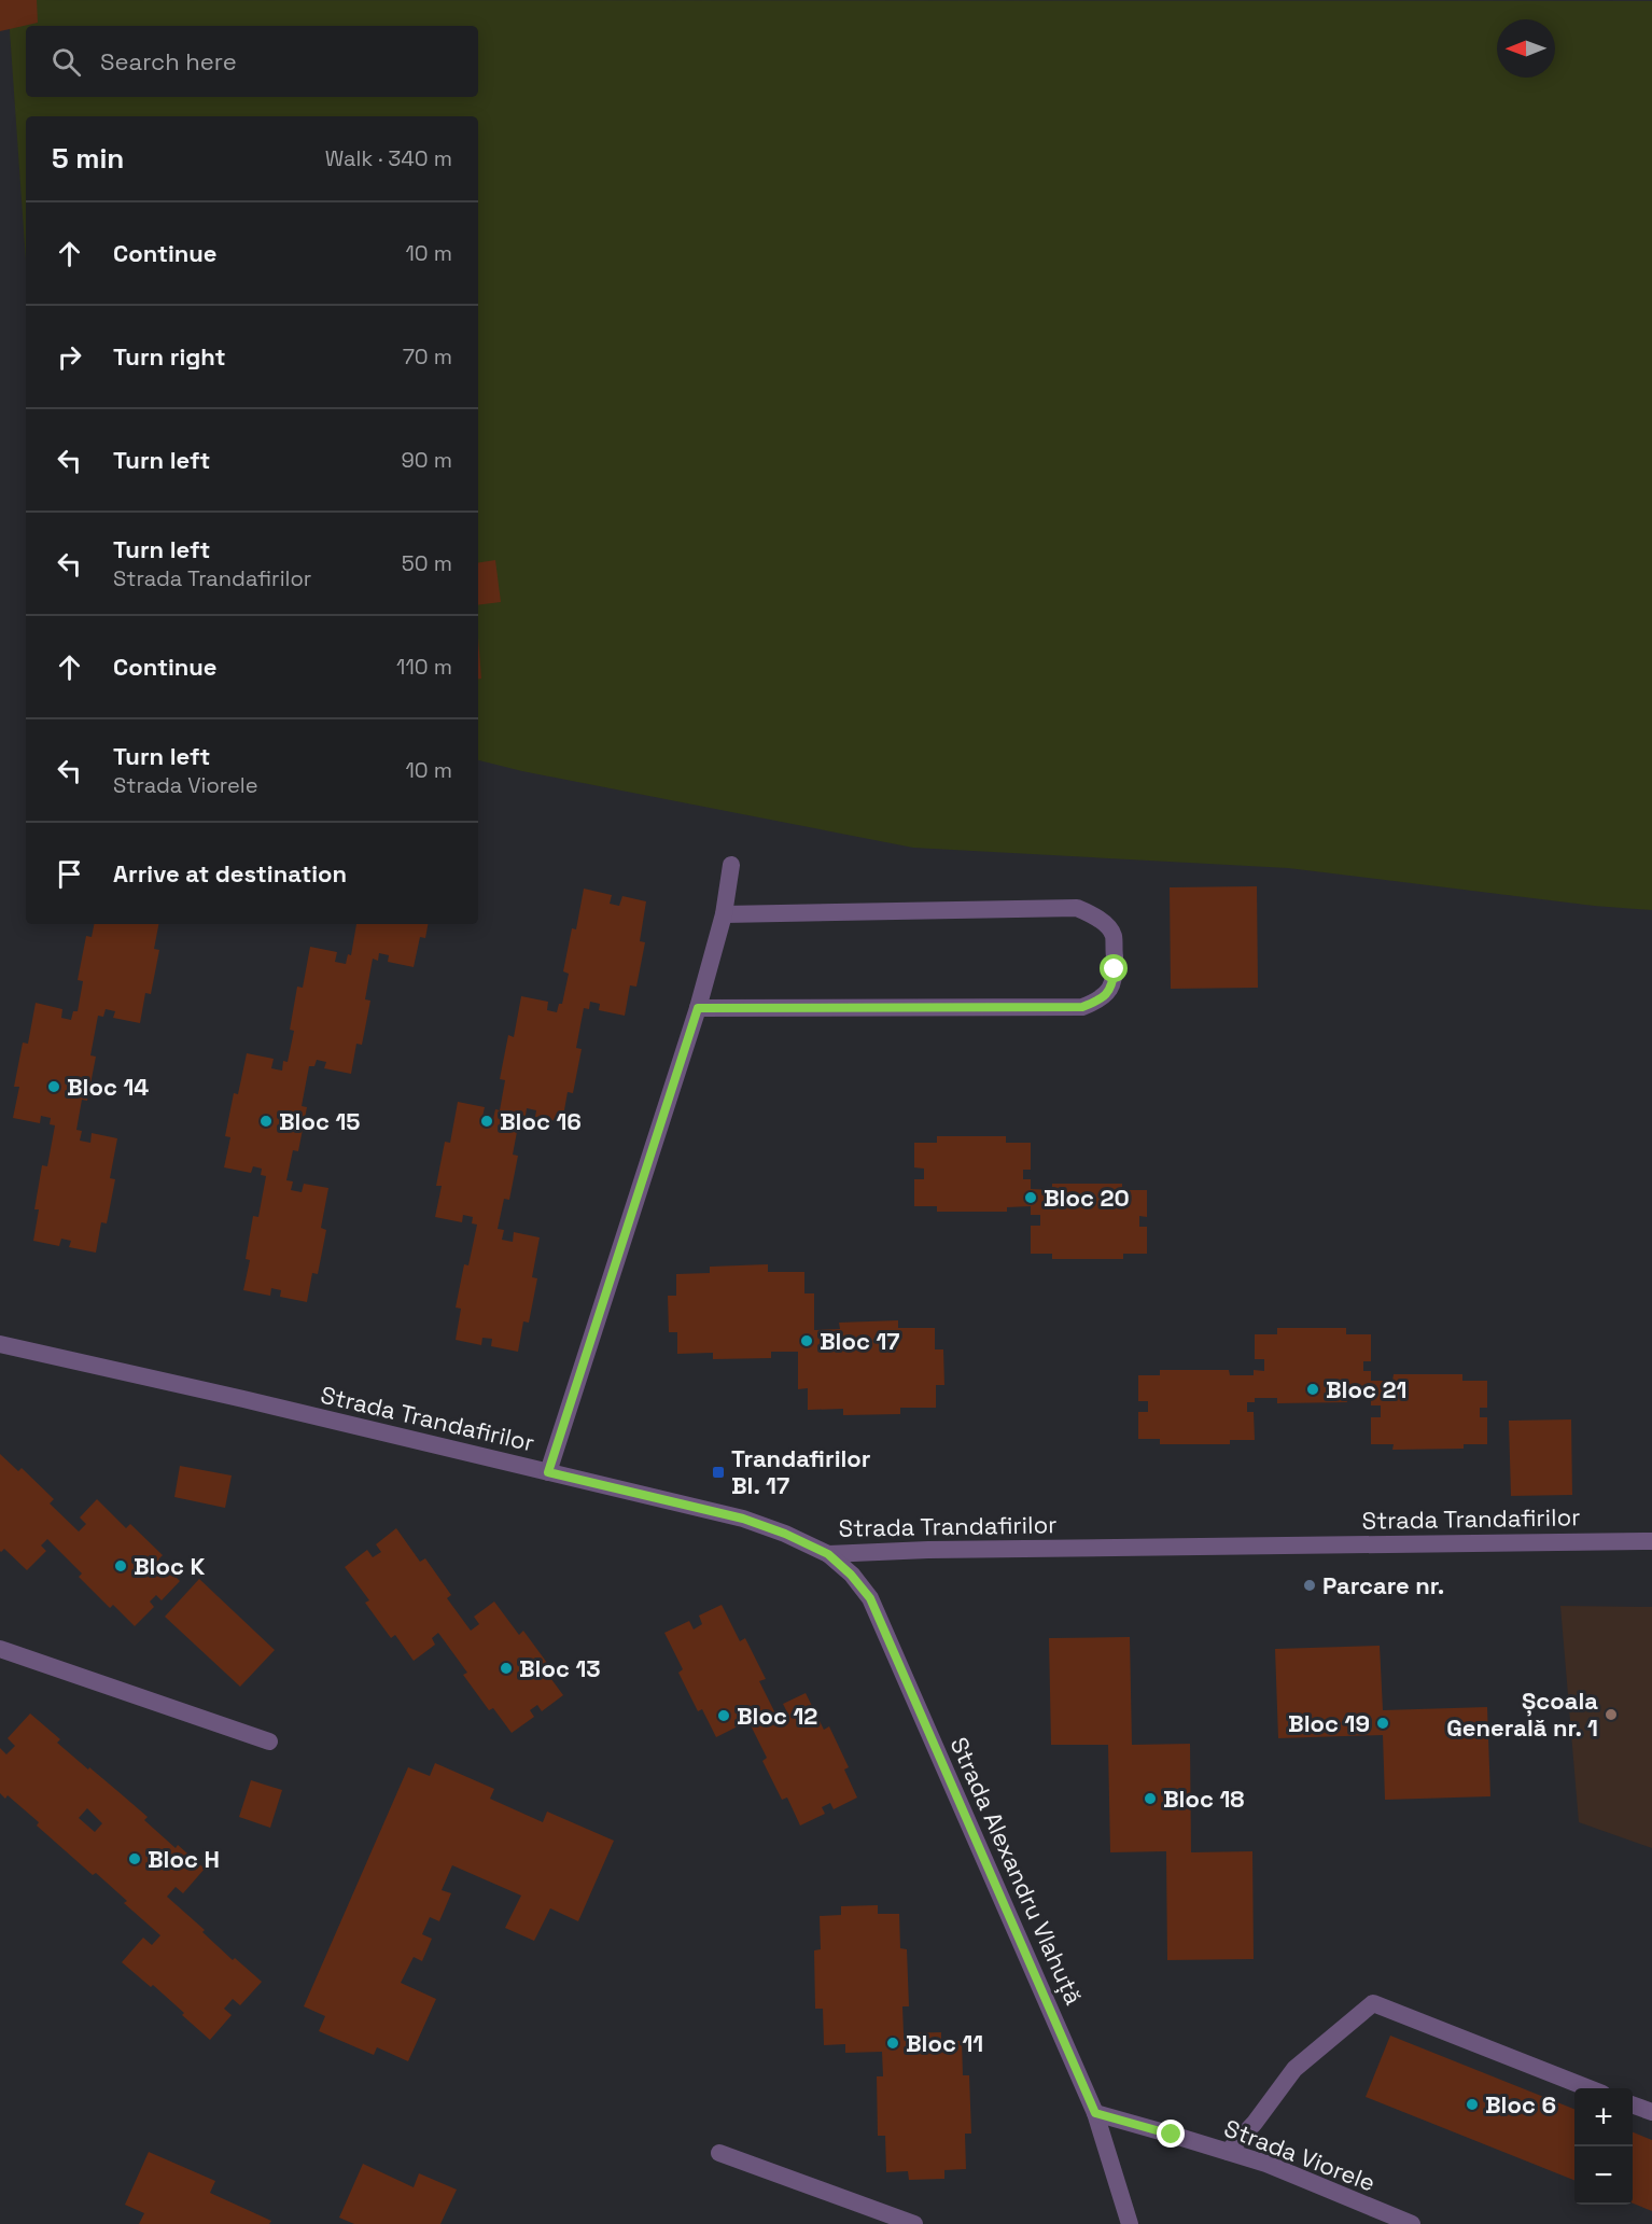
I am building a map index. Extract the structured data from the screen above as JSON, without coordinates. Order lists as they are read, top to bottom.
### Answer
{
  "streets": {
    "street": ["Strada Trandafirilor", "Strada Alexandru Vlahuță", "Strada Viorele"]
  },
  "crossings": [
    ["Strada Trandafirilor", "Strada Alexandru Vlahuță"],
    ["Strada Alexandru Vlahuță", "Strada Viorele"]
  ],
  "places": {
    "other": [
      "Bloc 14",
      "Bloc 15",
      "Bloc 16",
      "Bloc 20",
      "Bloc 17",
      "Bloc 21",
      "Bloc K",
      "Parcare nr.",
      "Bloc 13",
      "Școala Generală nr. 1",
      "Bloc 12",
      "Bloc 19",
      "Bloc 18",
      "Bloc H",
      "Bloc 11",
      "Bloc 6"
    ],
    "transit": ["Trandafirilor Bl. 17"]
  },
  "north": "left",
  "page": {
    "search": "Search here",
    "heading": ["5 min", "Walk · 340 m"],
    "list": [
      ["Continue", "10 m"],
      ["Turn right", "70 m"],
      ["Turn left", "90 m"],
      ["Turn left", "Strada Trandafirilor", "50 m"],
      ["Continue", "110 m"],
      ["Turn left", "Strada Viorele", "10 m"],
      "Arrive at destination"
    ],
    "map_buttons": ["+", "−"]
  }
}
